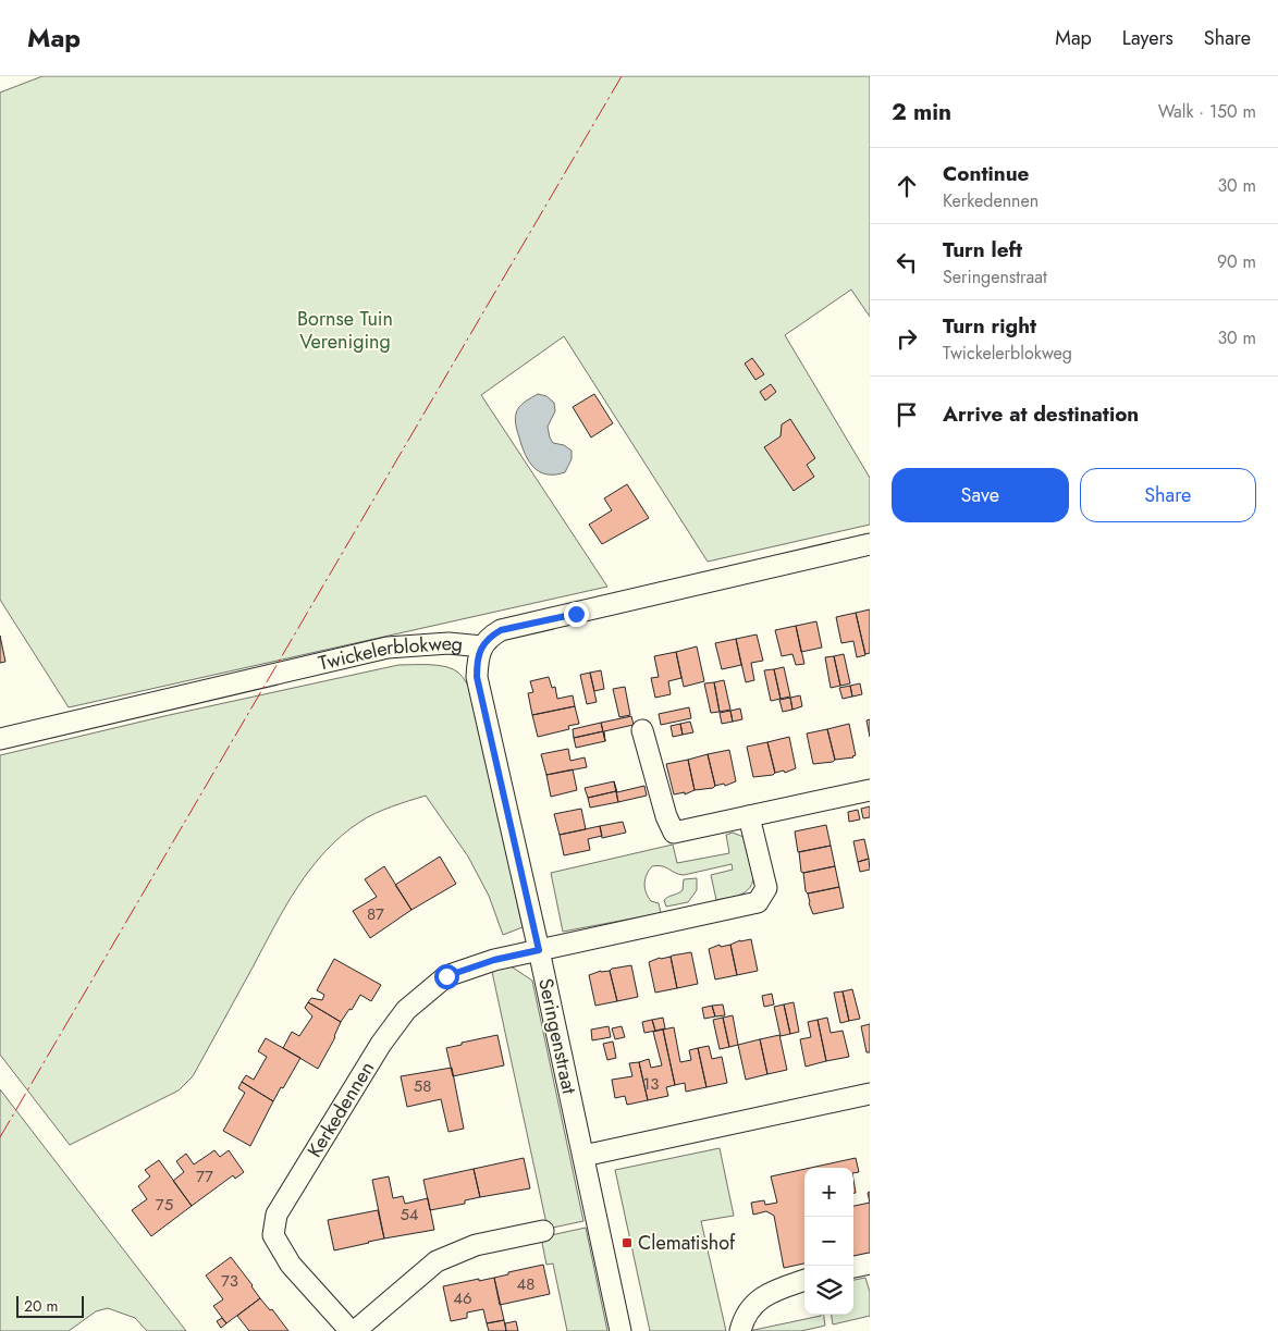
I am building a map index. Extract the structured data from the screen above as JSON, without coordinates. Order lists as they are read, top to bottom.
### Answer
{
  "streets": {
    "street": ["Twickelerblokweg", "Seringenstraat", "Kerkedennen"]
  },
  "crossings": [
    ["Twickelerblokweg", "Seringenstraat"],
    ["Seringenstraat", "Kerkedennen"]
  ],
  "parks": ["Bornse Tuin Vereniging"],
  "places": {
    "transit": ["Clematishof"]
  },
  "house_numbers": [
    "87",
    "13",
    "58",
    "77",
    "75",
    "54",
    "73",
    "48",
    "46"
  ],
  "scale_bar": "20 m",
  "page": {
    "header": "Map",
    "nav": ["Map", "Layers", "Share"],
    "heading": ["2 min", "Walk · 150 m"],
    "list": [
      ["Continue", "Kerkedennen", "30 m"],
      ["Turn left", "Seringenstraat", "90 m"],
      ["Turn right", "Twickelerblokweg", "30 m"],
      "Arrive at destination"
    ],
    "buttons": ["Save", "Share"],
    "map_buttons": ["+", "−"],
    "scale": "20 m"
  }
}
